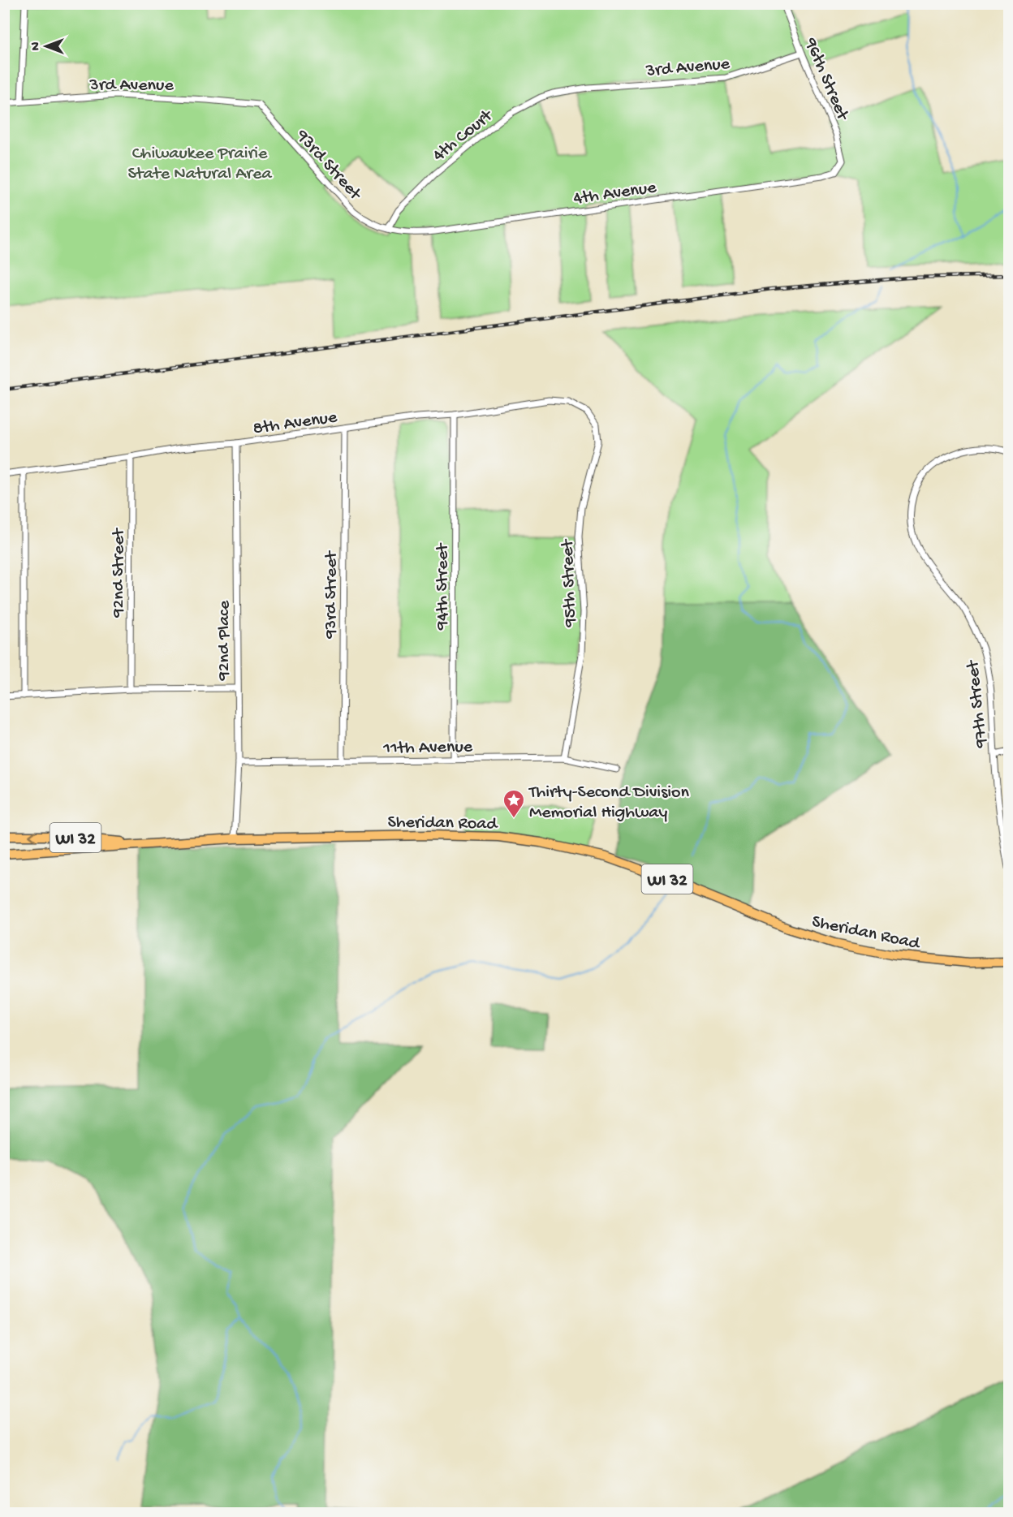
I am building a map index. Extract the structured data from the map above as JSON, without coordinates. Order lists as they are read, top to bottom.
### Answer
{
  "streets": {
    "main road": ["Sheridan Road", "WI 32"],
    "street": [
      "3rd Avenue",
      "96th Street",
      "4th Court",
      "93rd Street",
      "4th Avenue",
      "8th Avenue",
      "92nd Street",
      "95th Street",
      "94th Street",
      "92nd Place",
      "97th Street",
      "11th Avenue"
    ]
  },
  "crossings": [
    ["3rd Avenue", "96th Street"],
    ["3rd Avenue", "4th Court"],
    ["3rd Avenue", "93rd Street"],
    ["96th Street", "4th Avenue"],
    ["4th Court", "93rd Street"],
    ["4th Court", "4th Avenue"],
    ["93rd Street", "4th Avenue"],
    ["93rd Street", "8th Avenue"],
    ["93rd Street", "11th Avenue"],
    ["8th Avenue", "92nd Street"],
    ["8th Avenue", "95th Street"],
    ["8th Avenue", "94th Street"],
    ["8th Avenue", "92nd Place"],
    ["95th Street", "11th Avenue"],
    ["94th Street", "11th Avenue"],
    ["92nd Place", "11th Avenue"],
    ["92nd Place", "Sheridan Road"]
  ],
  "parks": ["Chiwaukee Prairie State Natural Area"],
  "places": {
    "place": ["Thirty-Second Division Memorial Highway"]
  },
  "north": "left"
}
